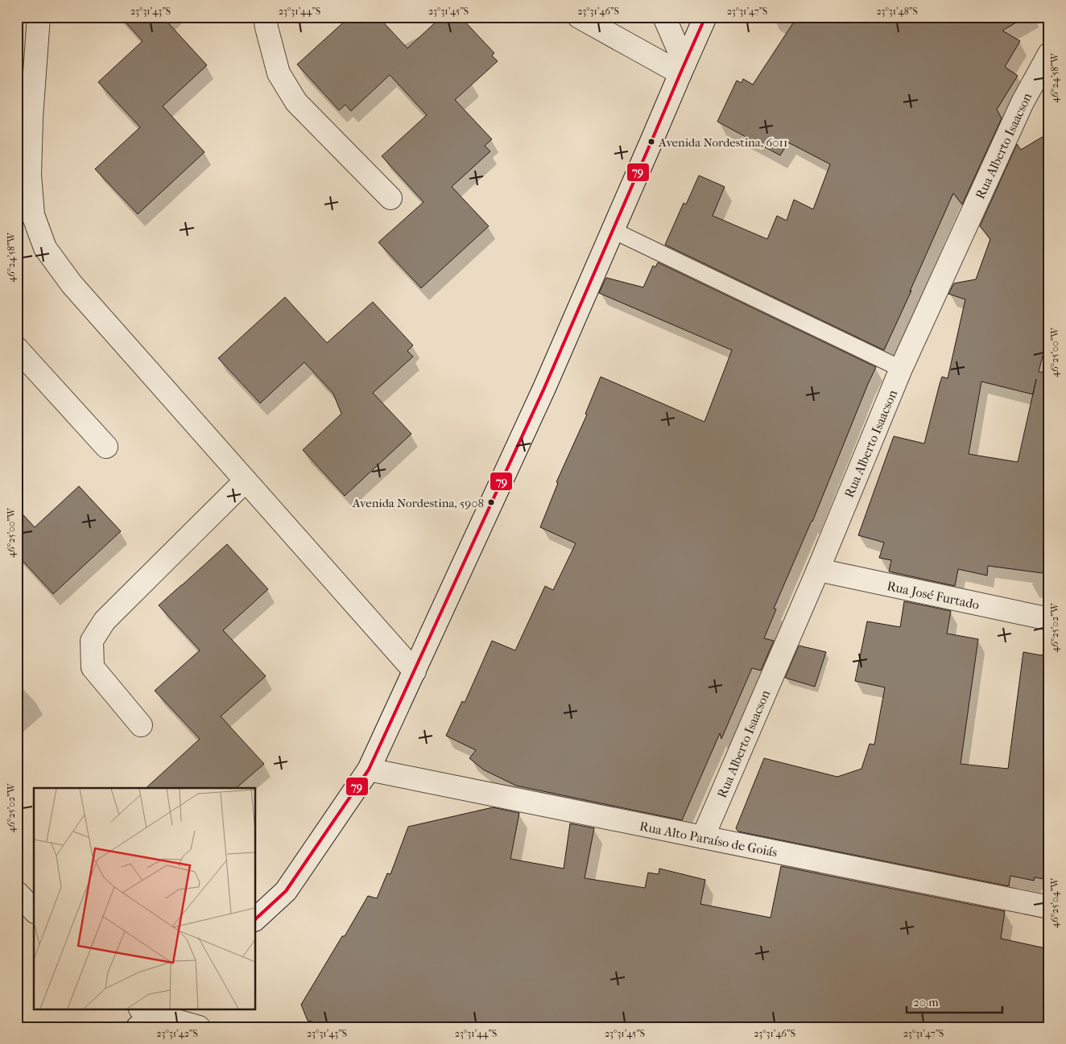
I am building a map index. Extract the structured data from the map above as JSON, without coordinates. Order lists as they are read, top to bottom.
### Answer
{
  "streets": {
    "street": ["Rua Alberto Isaacson", "Rua José Furtado", "Rua Alto Paraíso de Goiás"]
  },
  "crossings": [
    ["Rua Alberto Isaacson", "Rua José Furtado"],
    ["Rua Alberto Isaacson", "Rua Alto Paraíso de Goiás"]
  ],
  "places": ["Avenida Nordestina, 6011", "Avenida Nordestina, 5908"],
  "lines": ["transit line 79"],
  "scale_bar": "20 m",
  "coordinates": [
    "23°31'43\"S",
    "23°31'44\"S",
    "23°31'45\"S",
    "23°31'46\"S",
    "23°31'47\"S",
    "23°31'48\"S",
    "46°24'58\"W",
    "46°25'00\"W",
    "46°25'02\"W",
    "46°25'04\"W",
    "23°31'42\"S"
  ]
}
